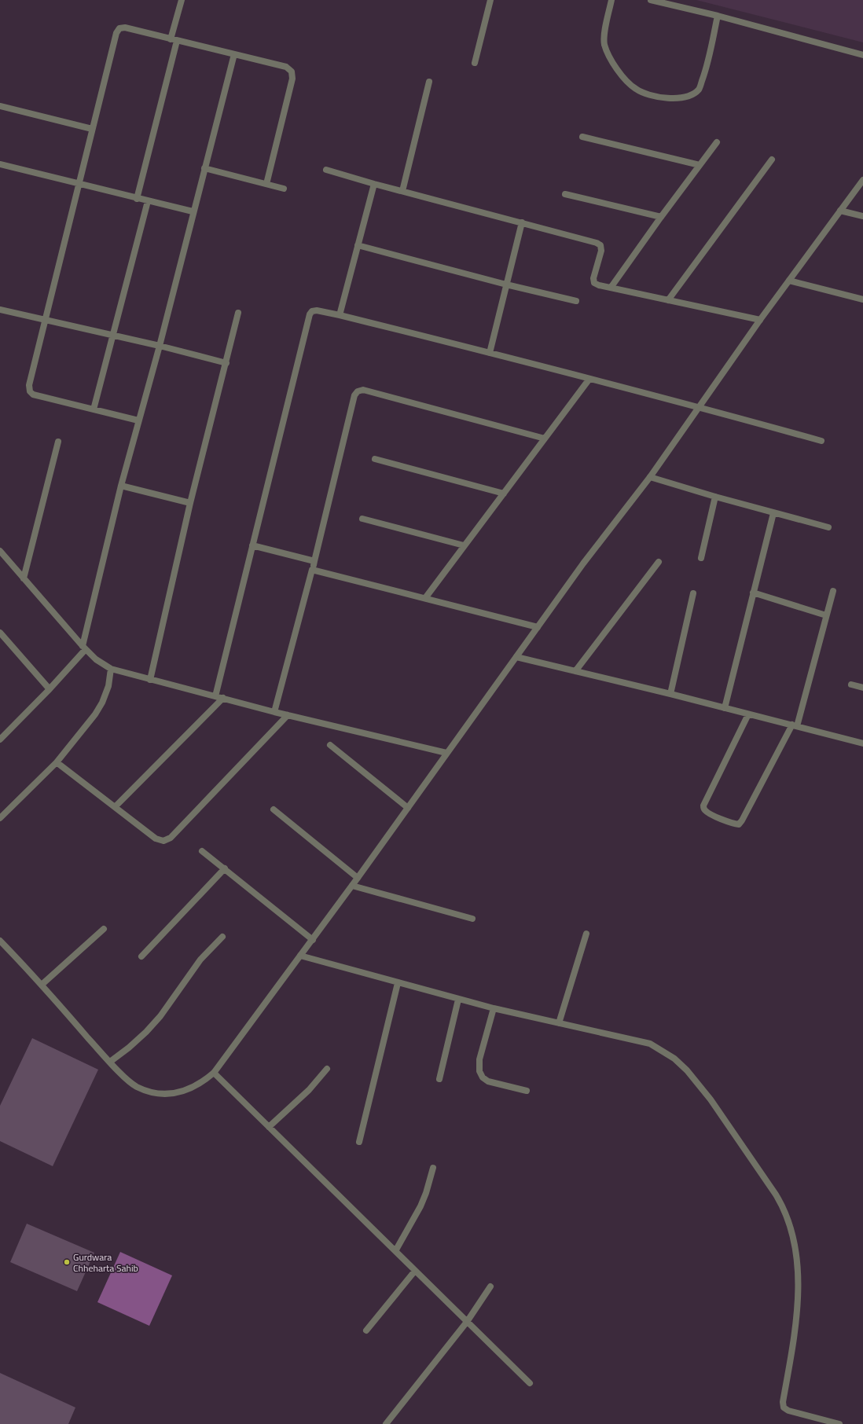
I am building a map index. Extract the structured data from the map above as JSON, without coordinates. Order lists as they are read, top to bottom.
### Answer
{
  "places": ["Gurdwara Chheharta Sahib"]
}
